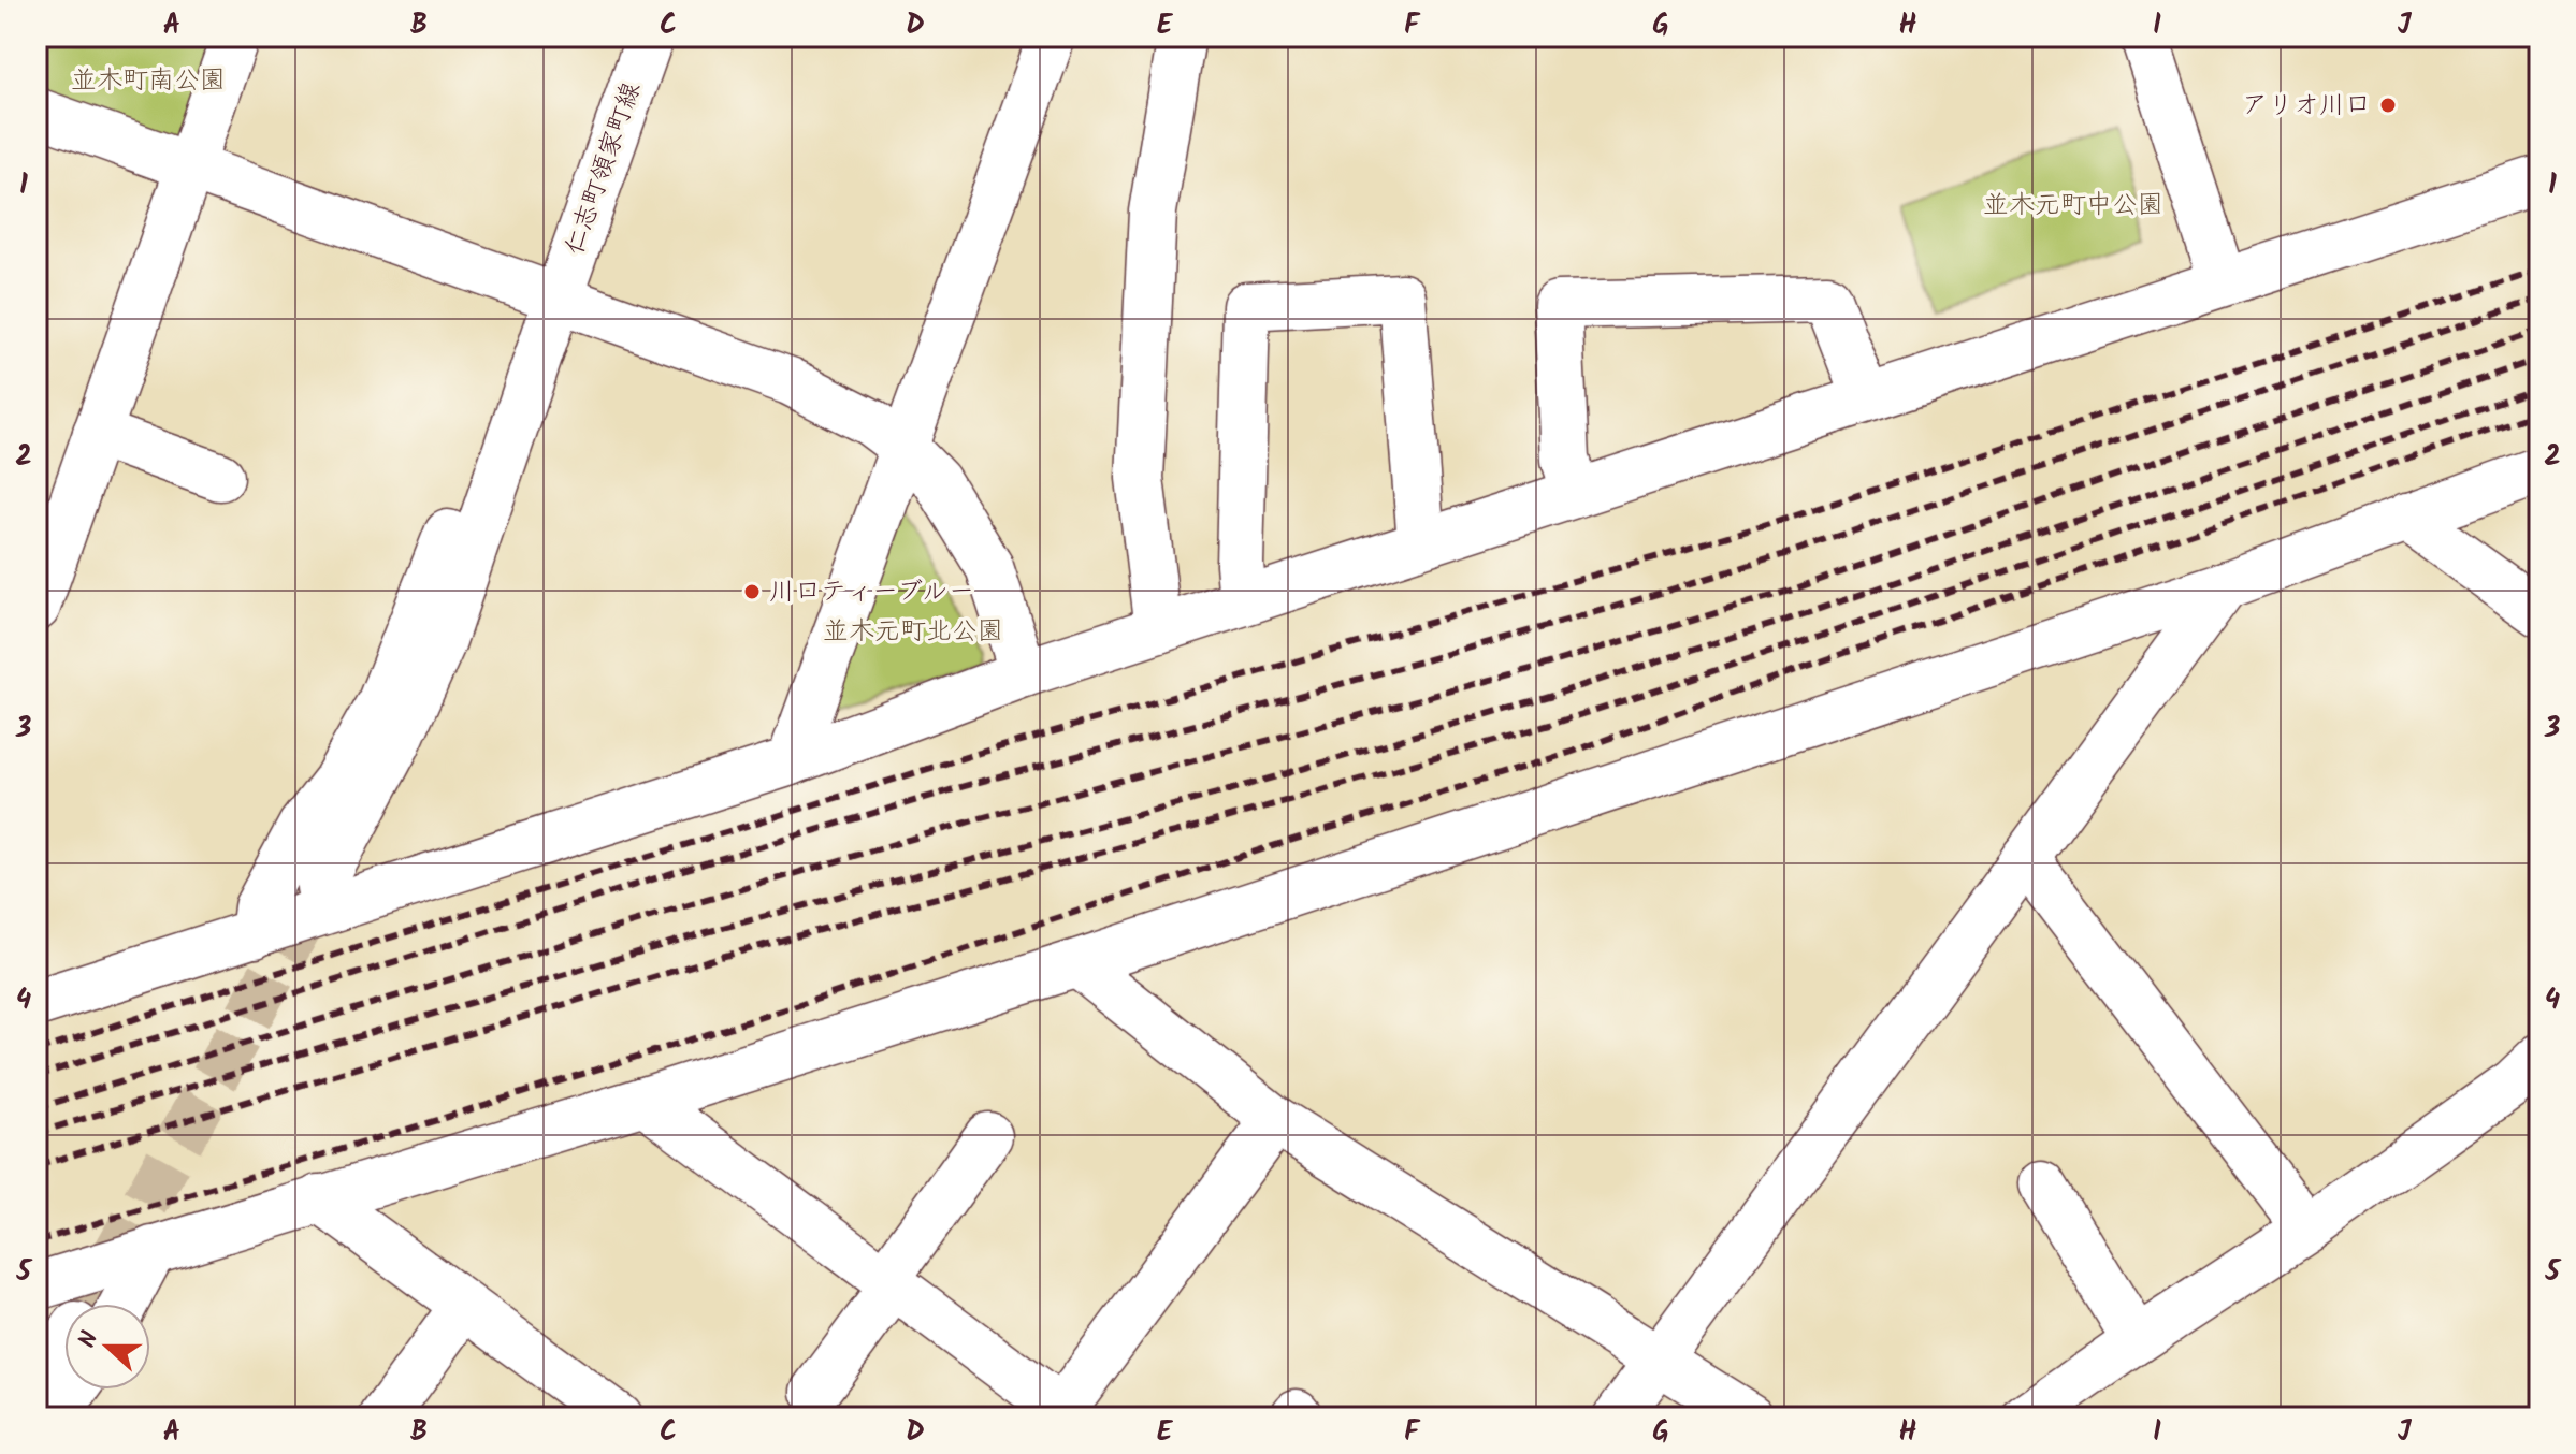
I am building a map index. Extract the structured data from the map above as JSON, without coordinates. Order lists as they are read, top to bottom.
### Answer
{
  "streets": {
    "street": ["仁志町領家町線"]
  },
  "parks": ["並木町南公園", "並木元町中公園", "並木元町北公園"],
  "places": ["アリオ川口", "川口ティーブルー"],
  "north": "left",
  "grid": {
    "columns": [
      "A",
      "B",
      "C",
      "D",
      "E",
      "F",
      "G",
      "H",
      "I",
      "J"
    ],
    "rows": [
      "1",
      "2",
      "3",
      "4",
      "5"
    ]
  }
}
